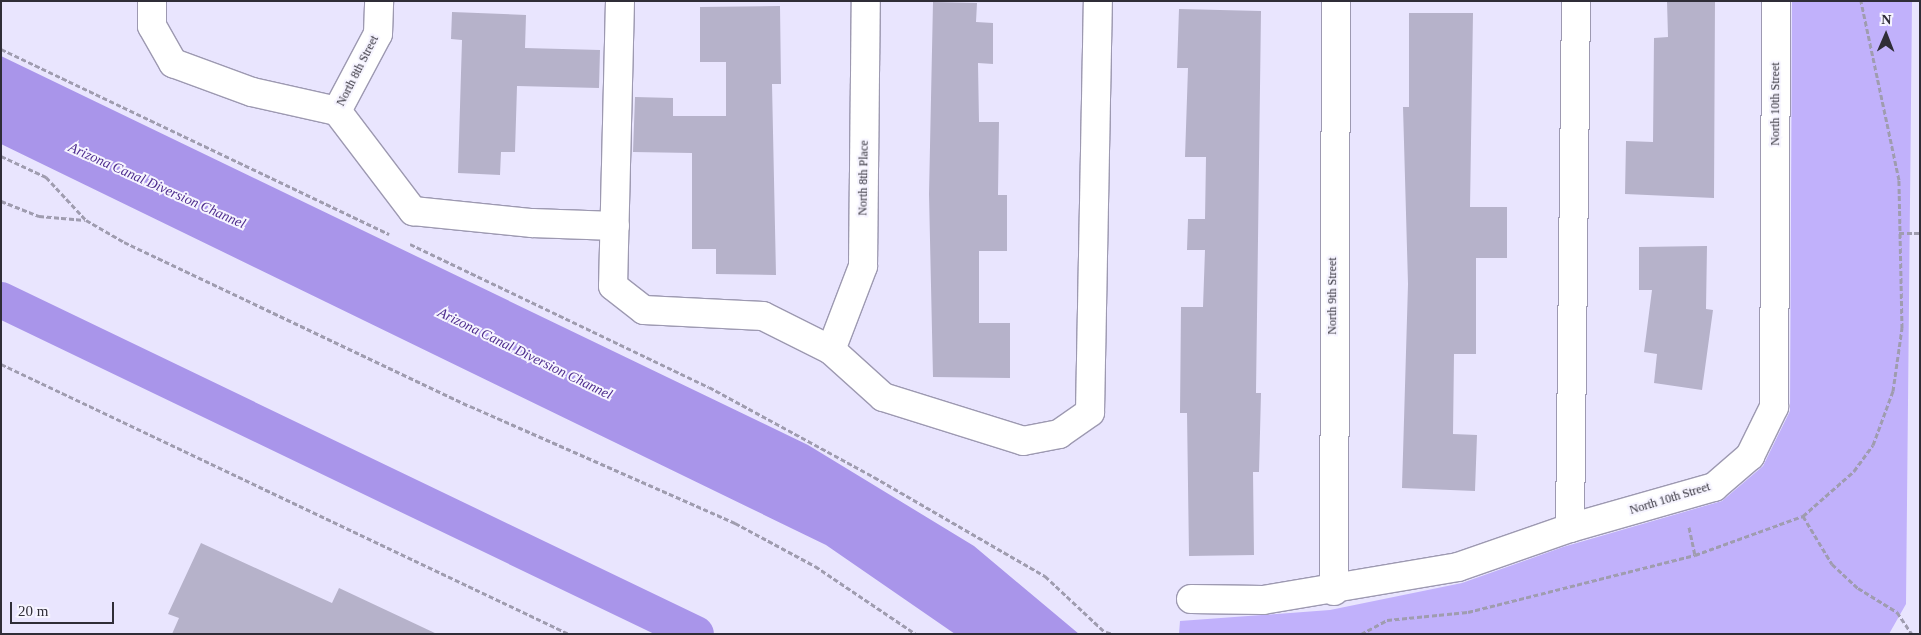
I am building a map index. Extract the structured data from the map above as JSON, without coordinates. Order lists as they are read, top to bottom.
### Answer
{
  "streets": {
    "street": [
      "North 8th Street",
      "North 10th Street",
      "North 8th Place",
      "North 9th Street"
    ]
  },
  "crossings": [
    ["North 10th Street", "North 9th Street"]
  ],
  "water": ["Arizona Canal Diversion Channel"],
  "scale_bar": "20 m",
  "north": "top"
}
